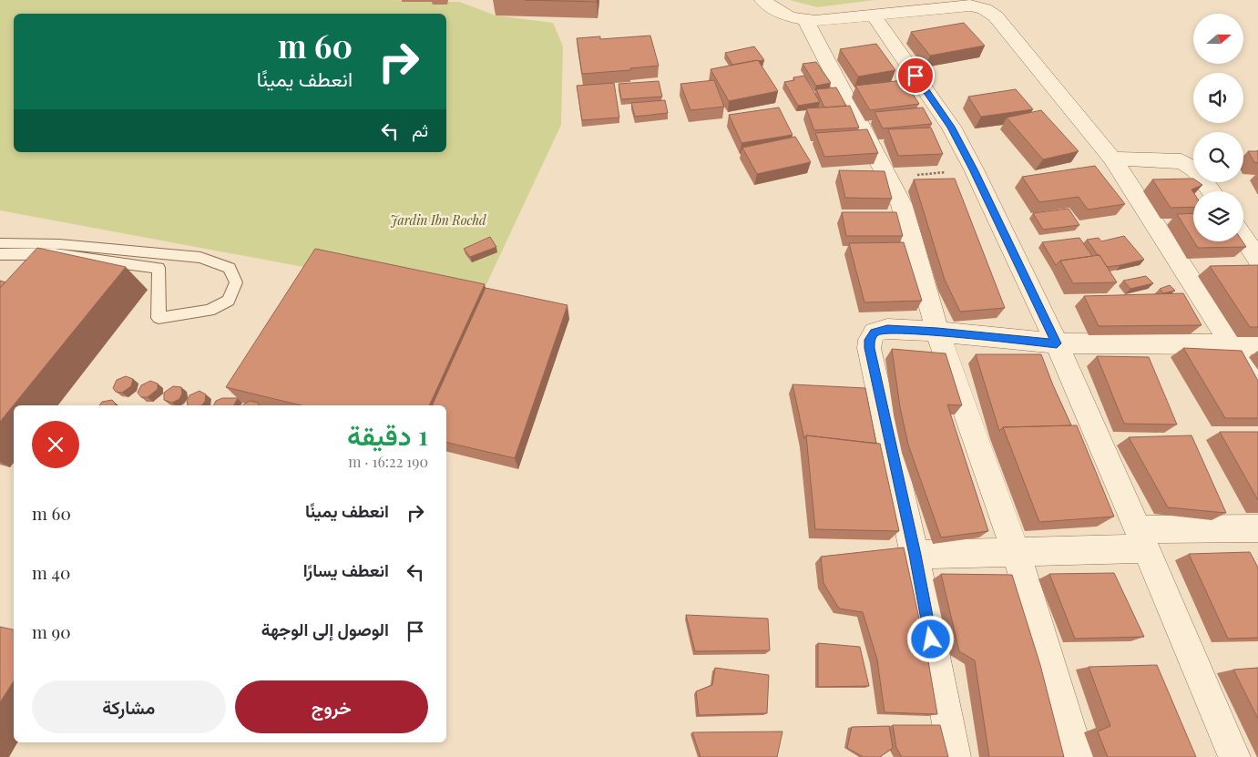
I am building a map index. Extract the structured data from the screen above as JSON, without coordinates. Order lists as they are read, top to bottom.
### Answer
{
  "parks": ["Jardin Ibn Rochd"],
  "north": "right",
  "page": {
    "turn": ["60 m", "انعطف يمينًا"],
    "then": "ثم",
    "heading": ["1 دقيقة", "190 m · 16:22"],
    "list": [
      {
        "name": "انعطف يمينًا",
        "value": "60 m"
      },
      {
        "name": "انعطف يسارًا",
        "value": "40 m"
      },
      {
        "name": "الوصول إلى الوجهة",
        "value": "90 m"
      }
    ],
    "buttons": ["خروج", "مشاركة"]
  }
}
